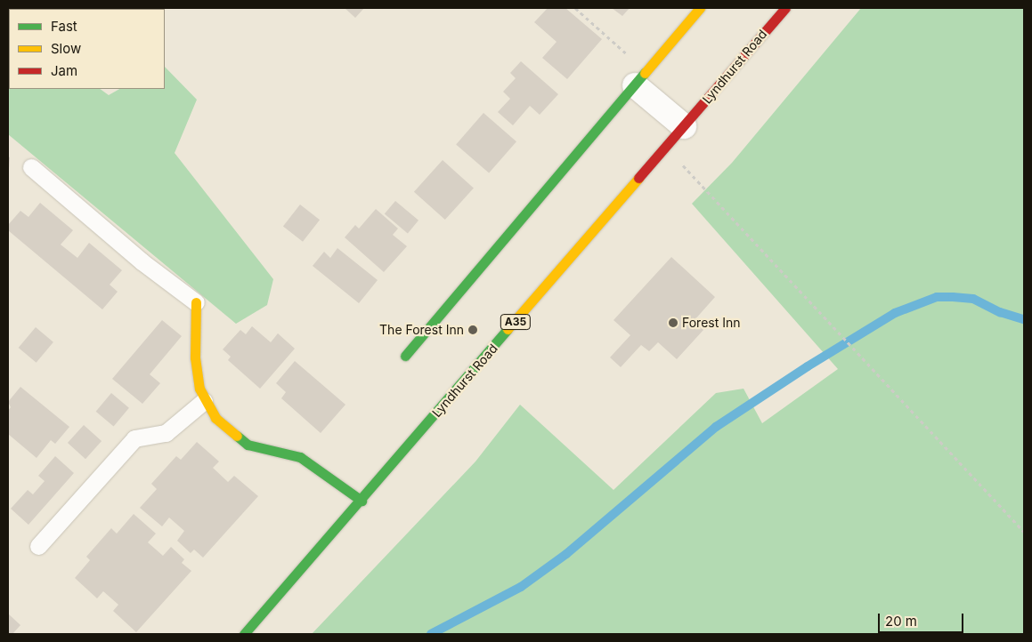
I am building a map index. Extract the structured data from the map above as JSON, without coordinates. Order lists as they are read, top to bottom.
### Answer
{
  "streets": {
    "main road": ["Lyndhurst Road", "A35"]
  },
  "places": ["Forest Inn", "The Forest Inn"],
  "legend": ["Fast", "Slow", "Jam"],
  "scale_bar": "20 m"
}
